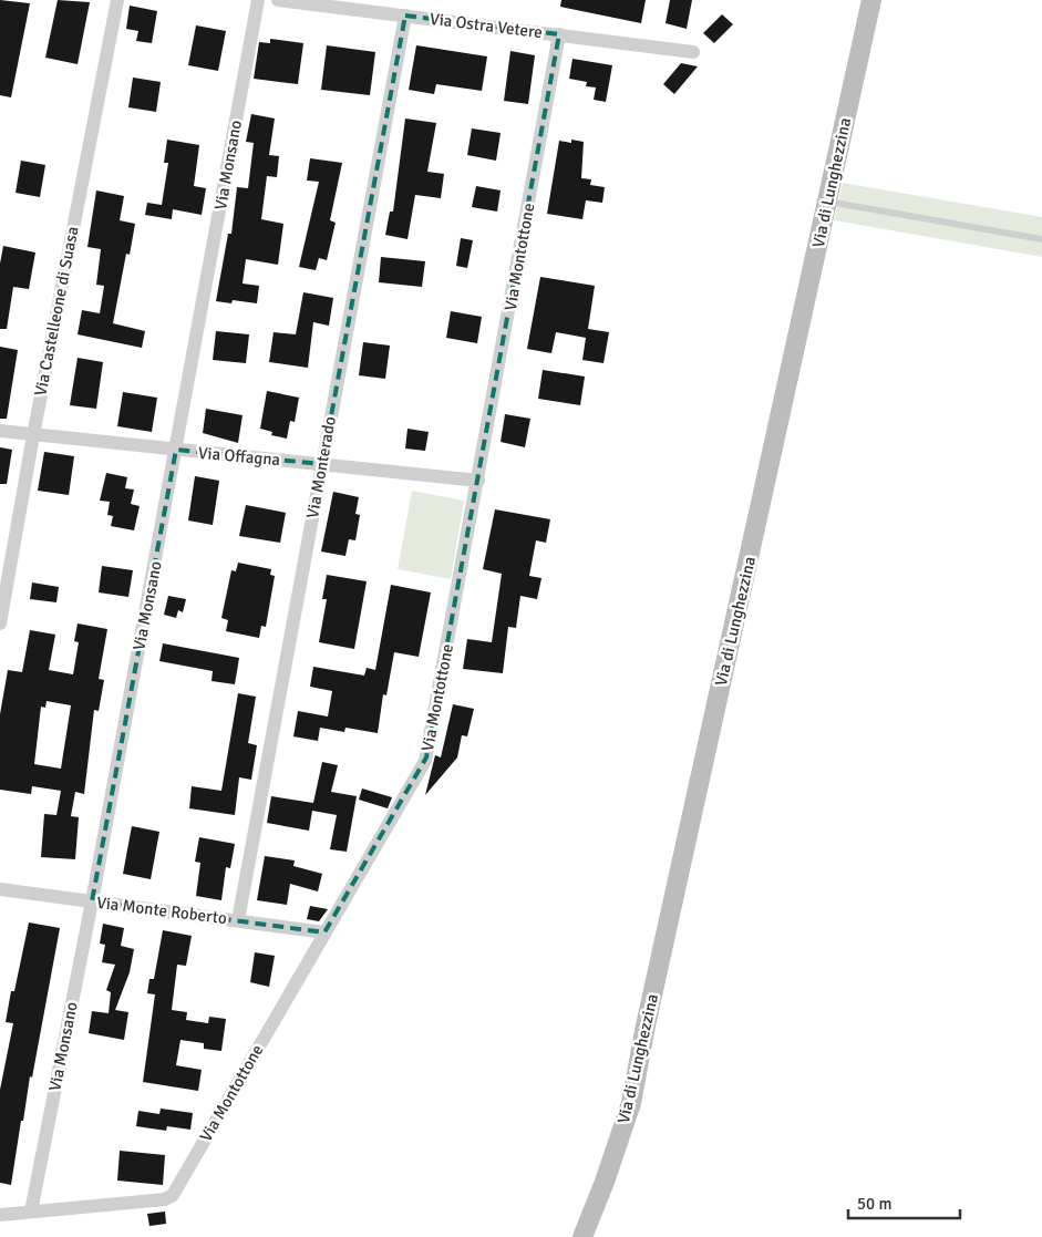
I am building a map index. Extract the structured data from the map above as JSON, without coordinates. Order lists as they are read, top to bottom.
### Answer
{
  "streets": {
    "street": [
      "Via Ostra Vetere",
      "Via Monsano",
      "Via di Lunghezzina",
      "Via Montottone",
      "Via Castelleone di Suasa",
      "Via Offagna",
      "Via Monterado",
      "Via Monte Roberto"
    ]
  },
  "crossings": [
    ["Via Ostra Vetere", "Via Montottone"],
    ["Via Ostra Vetere", "Via Monterado"],
    ["Via Monsano", "Via Montottone"],
    ["Via Monsano", "Via Offagna"],
    ["Via Monsano", "Via Monte Roberto"],
    ["Via Montottone", "Via Offagna"],
    ["Via Montottone", "Via Monte Roberto"],
    ["Via Castelleone di Suasa", "Via Offagna"],
    ["Via Offagna", "Via Monterado"],
    ["Via Monterado", "Via Monte Roberto"]
  ],
  "scale_bar": "50 m"
}
